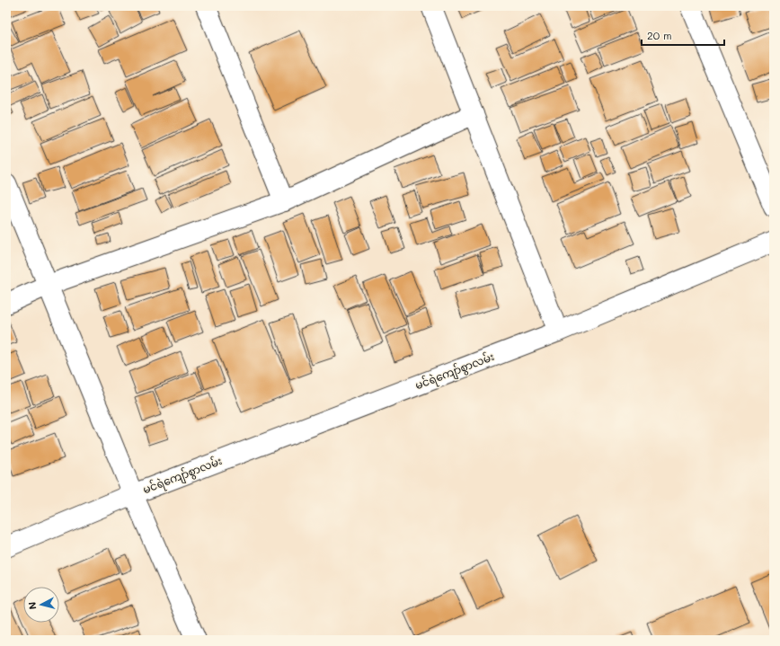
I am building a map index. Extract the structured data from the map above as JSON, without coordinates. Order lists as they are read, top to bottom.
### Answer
{
  "streets": {
    "street": ["မင်ရဲကျော်စွာလမ်း"]
  },
  "scale_bar": "20 m",
  "north": "left"
}
